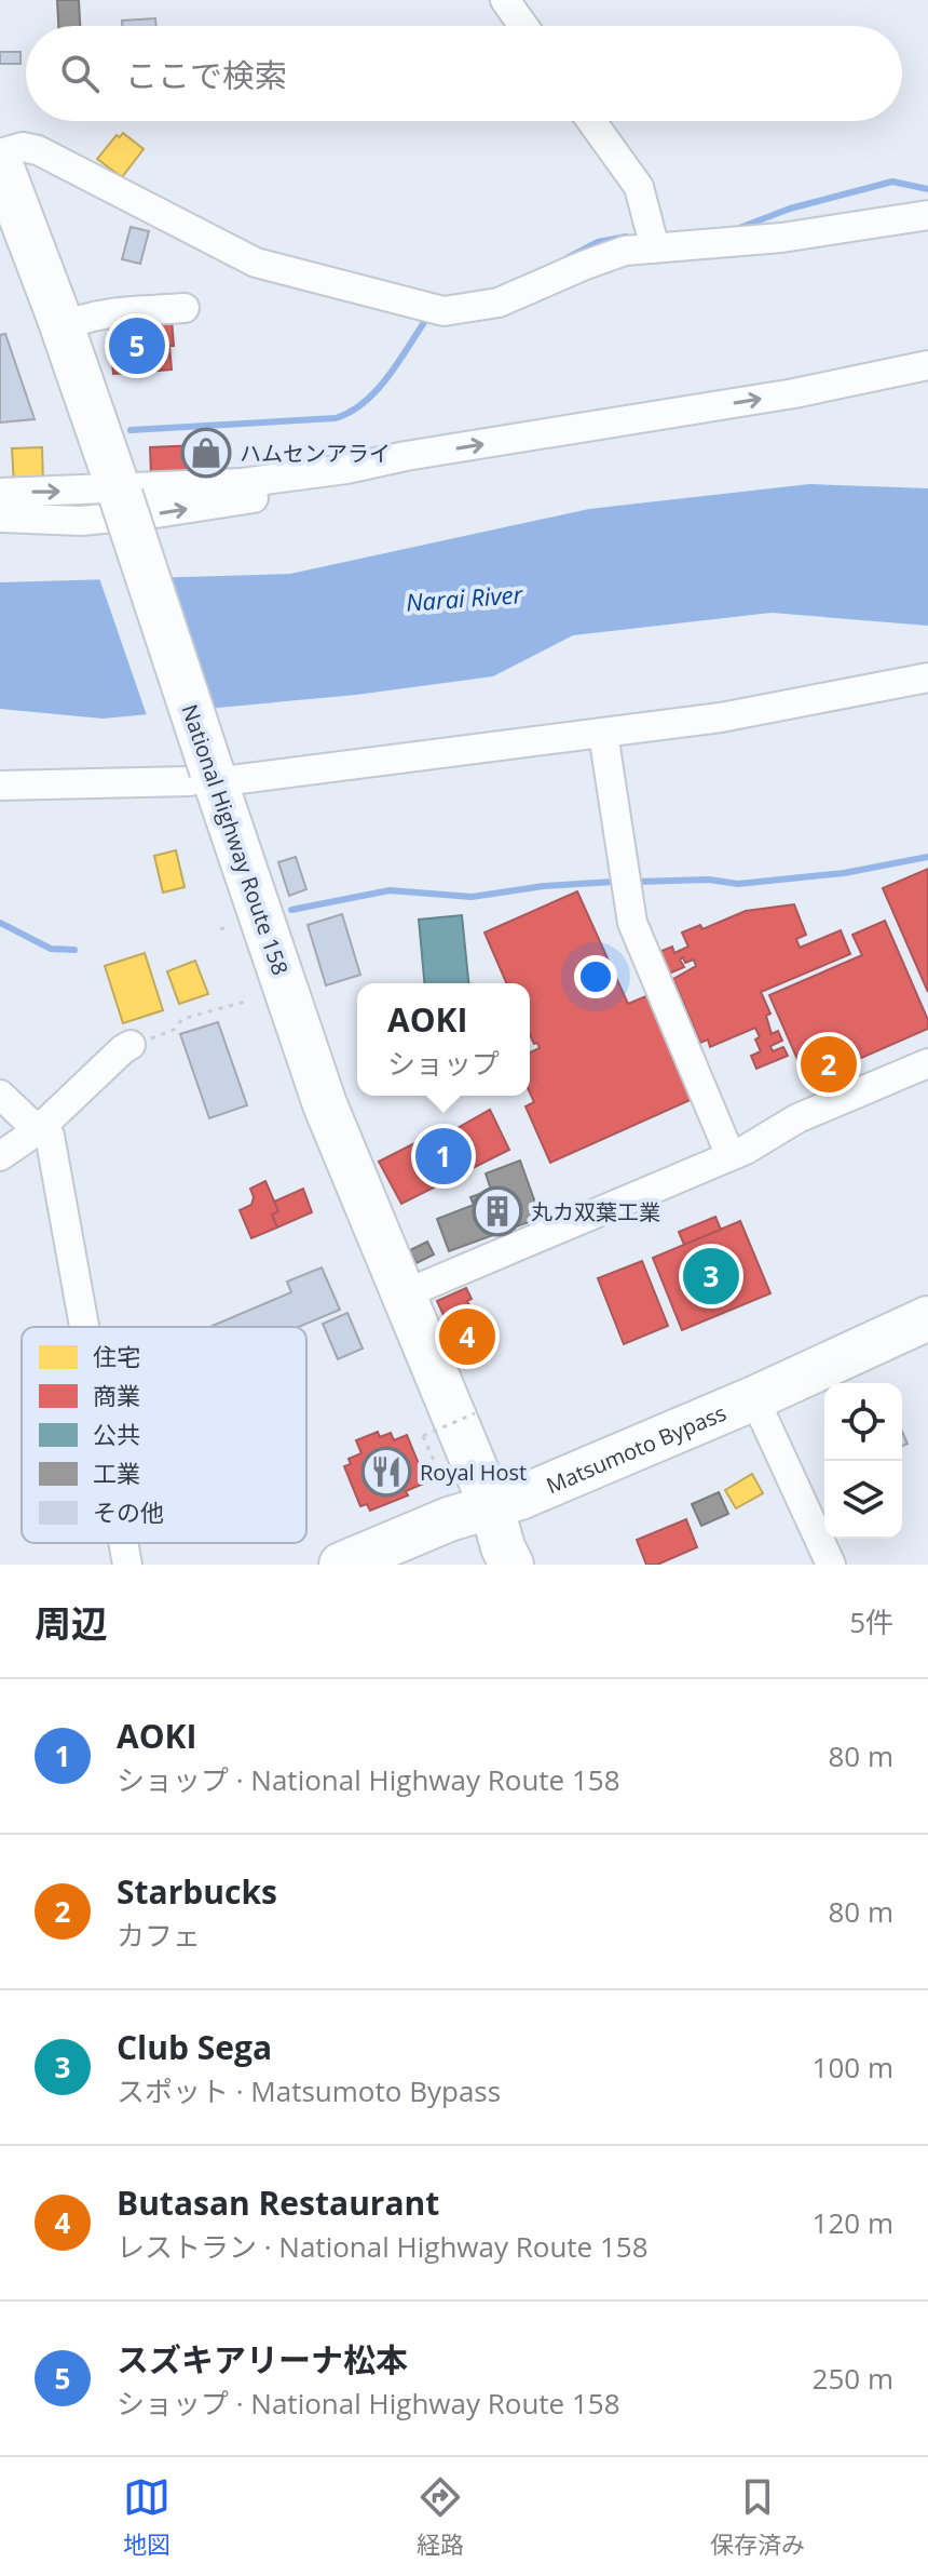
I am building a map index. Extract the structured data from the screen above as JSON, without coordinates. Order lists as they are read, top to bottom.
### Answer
{
  "streets": {
    "highway": ["National Highway Route 158", "Matsumoto Bypass"]
  },
  "crossings": [
    ["National Highway Route 158", "Matsumoto Bypass"]
  ],
  "water": ["Narai River"],
  "places": {
    "shop": ["ハムセンアライ"],
    "building": ["丸カ双葉工業"],
    "restaurant": ["Royal Host"]
  },
  "legend": [
    "住宅",
    "商業",
    "公共",
    "工業",
    "その他"
  ],
  "page": {
    "search": "ここで検索",
    "pins": [
      "5",
      "2",
      "1",
      "3",
      "4"
    ],
    "popup": ["AOKI", "ショップ"],
    "heading": ["周辺", "5件"],
    "list": [
      {
        "mark": "1",
        "name": "AOKI",
        "note": "ショップ · National Highway Route 158",
        "value": "80 m"
      },
      {
        "mark": "2",
        "name": "Starbucks",
        "note": "カフェ",
        "value": "80 m"
      },
      {
        "mark": "3",
        "name": "Club Sega",
        "note": "スポット · Matsumoto Bypass",
        "value": "100 m"
      },
      {
        "mark": "4",
        "name": "Butasan Restaurant",
        "note": "レストラン · National Highway Route 158",
        "value": "120 m"
      },
      {
        "mark": "5",
        "name": "スズキアリーナ松本",
        "note": "ショップ · National Highway Route 158",
        "value": "250 m"
      }
    ],
    "nav": ["地図", "経路", "保存済み"]
  }
}
